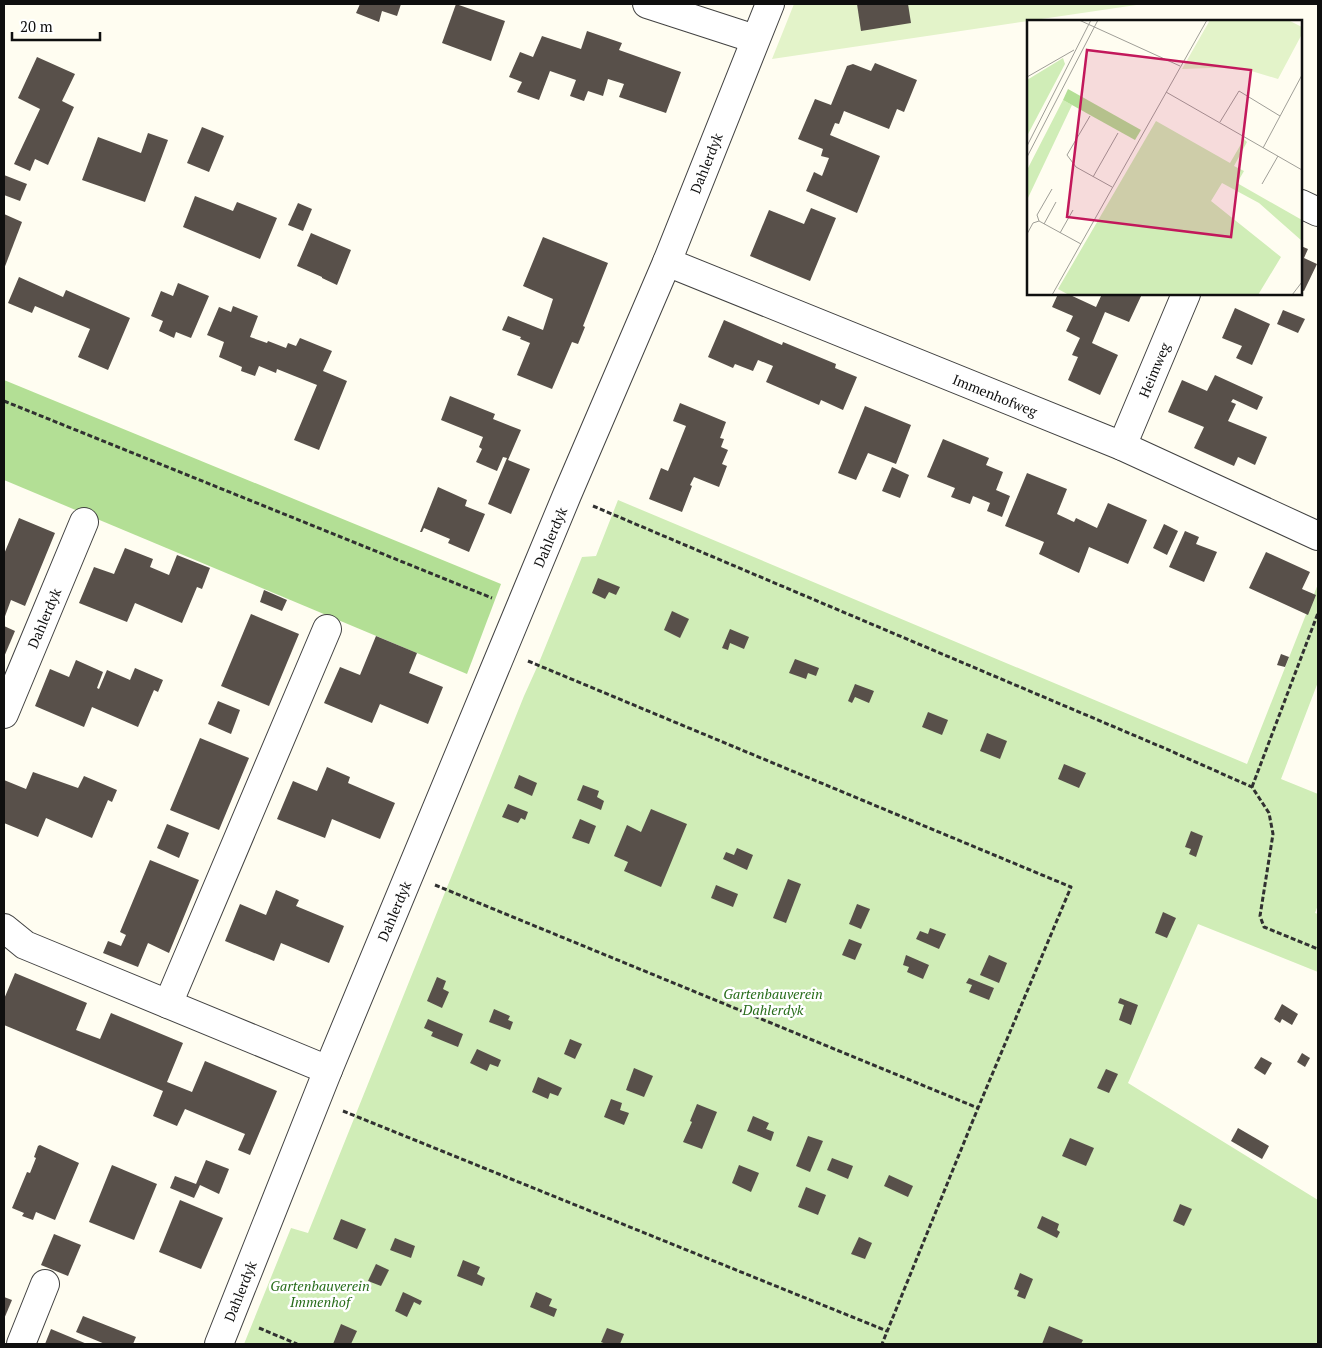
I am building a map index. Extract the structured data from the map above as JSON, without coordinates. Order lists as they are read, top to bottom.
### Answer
{
  "streets": {
    "street": ["Dahlerdyk", "Heimweg", "Immenhofweg"]
  },
  "crossings": [
    ["Dahlerdyk", "Immenhofweg"],
    ["Heimweg", "Immenhofweg"]
  ],
  "parks": ["Gartenbauverein Dahlerdyk", "Gartenbauverein Immenhof"],
  "scale_bar": "20 m"
}
